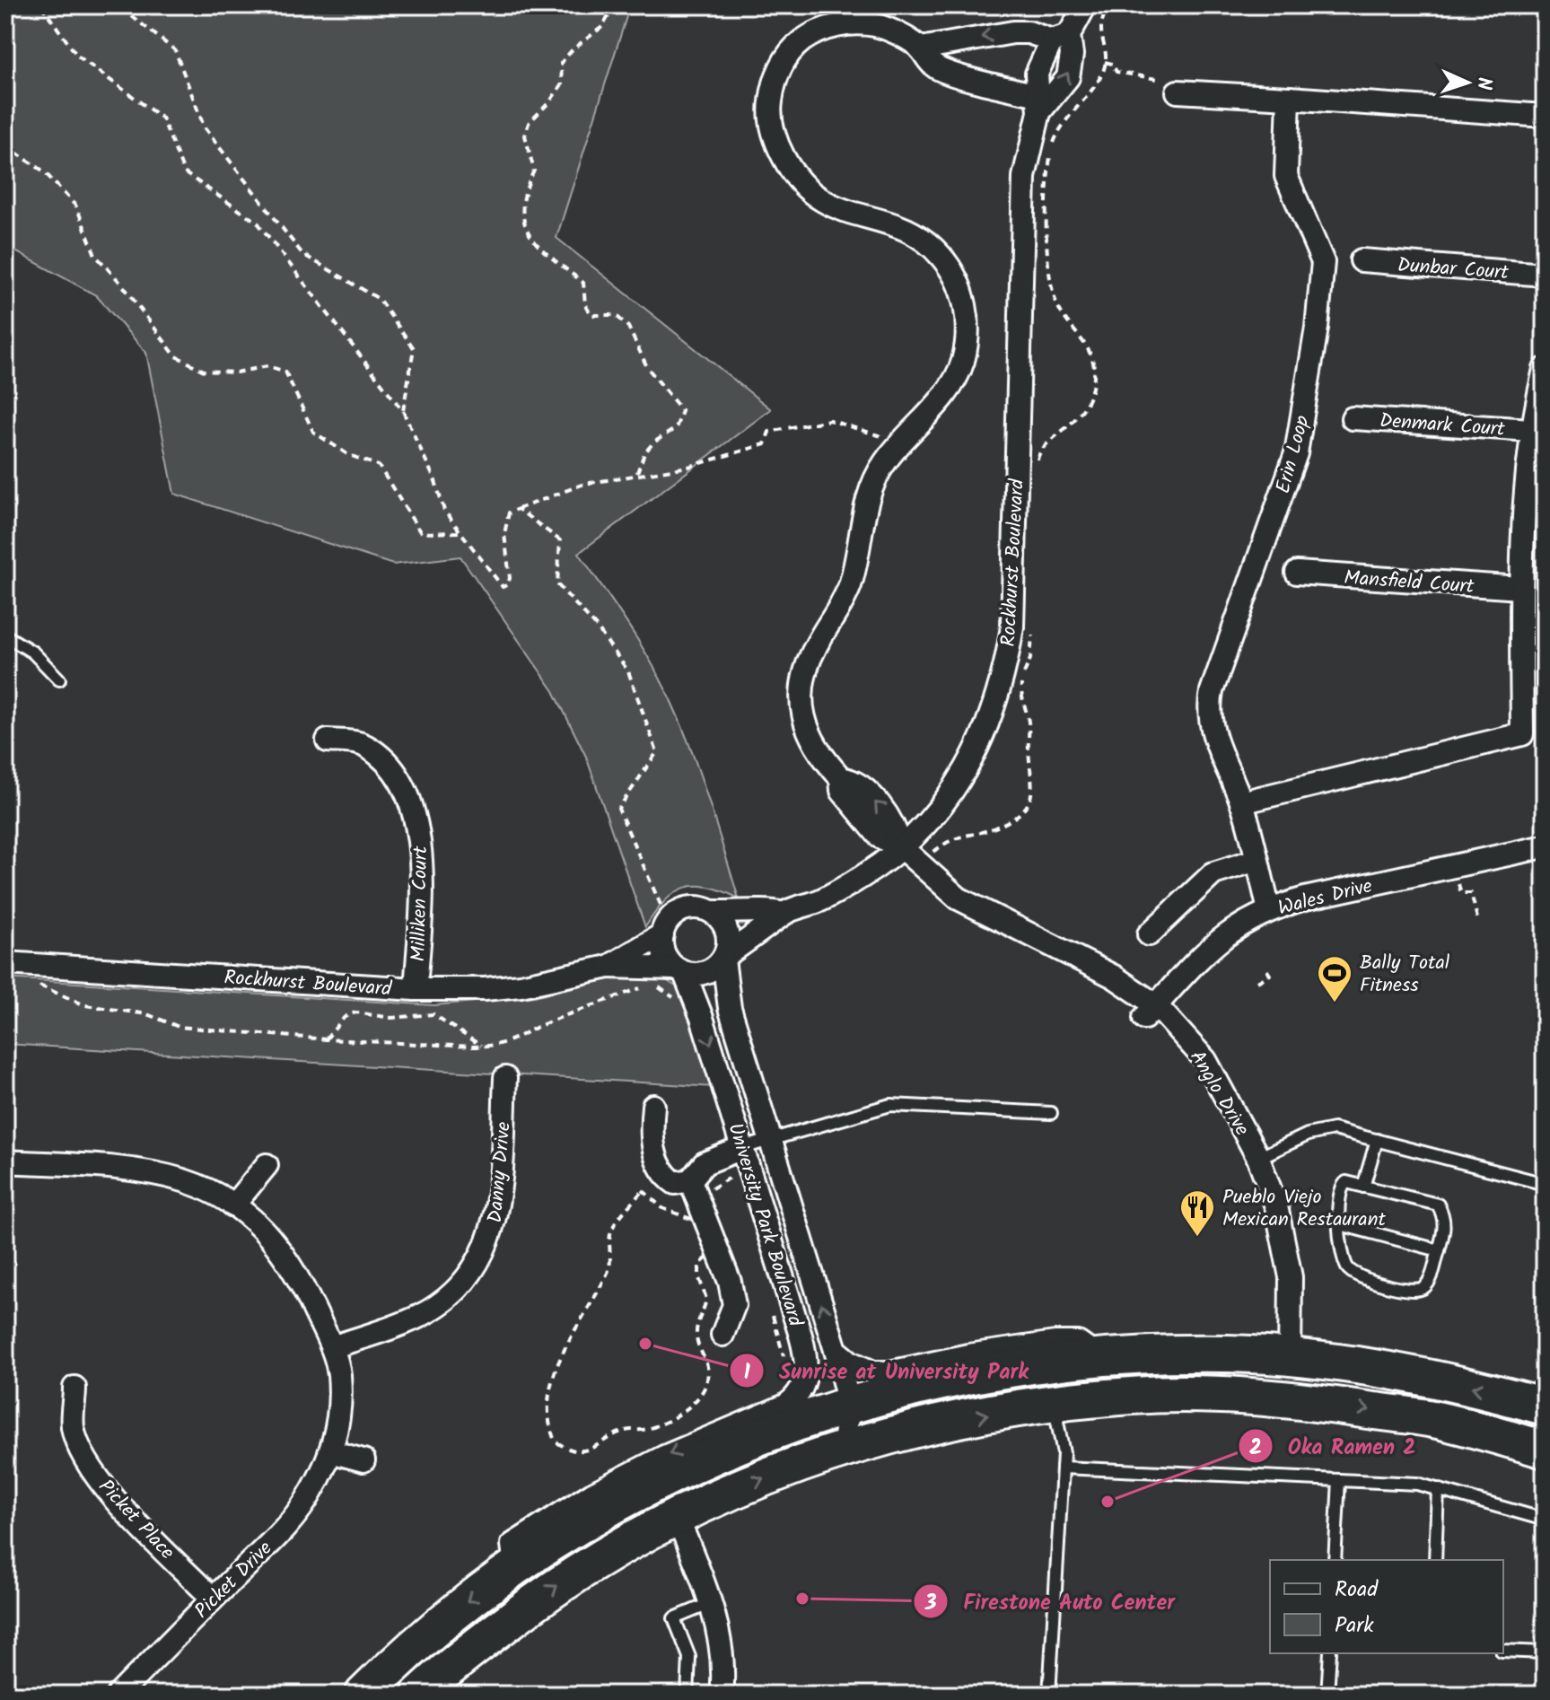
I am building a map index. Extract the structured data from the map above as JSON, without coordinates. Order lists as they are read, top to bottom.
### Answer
{
  "streets": {
    "street": [
      "Dunbar Court",
      "Denmark Court",
      "Erin Loop",
      "Rockhurst Boulevard",
      "Mansfield Court",
      "Wales Drive",
      "Milliken Court",
      "Anglo Drive",
      "Danny Drive",
      "University Park Boulevard",
      "Picket Place",
      "Picket Drive"
    ]
  },
  "crossings": [
    ["Erin Loop", "Wales Drive"],
    ["Rockhurst Boulevard", "Milliken Court"],
    ["Rockhurst Boulevard", "Anglo Drive"],
    ["Rockhurst Boulevard", "University Park Boulevard"],
    ["Wales Drive", "Anglo Drive"],
    ["Danny Drive", "Picket Drive"],
    ["Picket Place", "Picket Drive"]
  ],
  "places": {
    "sports": ["Bally Total Fitness"],
    "restaurant": ["Pueblo Viejo Mexican Restaurant"],
    "other": ["Sunrise at University Park", "Oka Ramen 2", "Firestone Auto Center"]
  },
  "legend": ["Road", "Park"],
  "north": "right"
}
